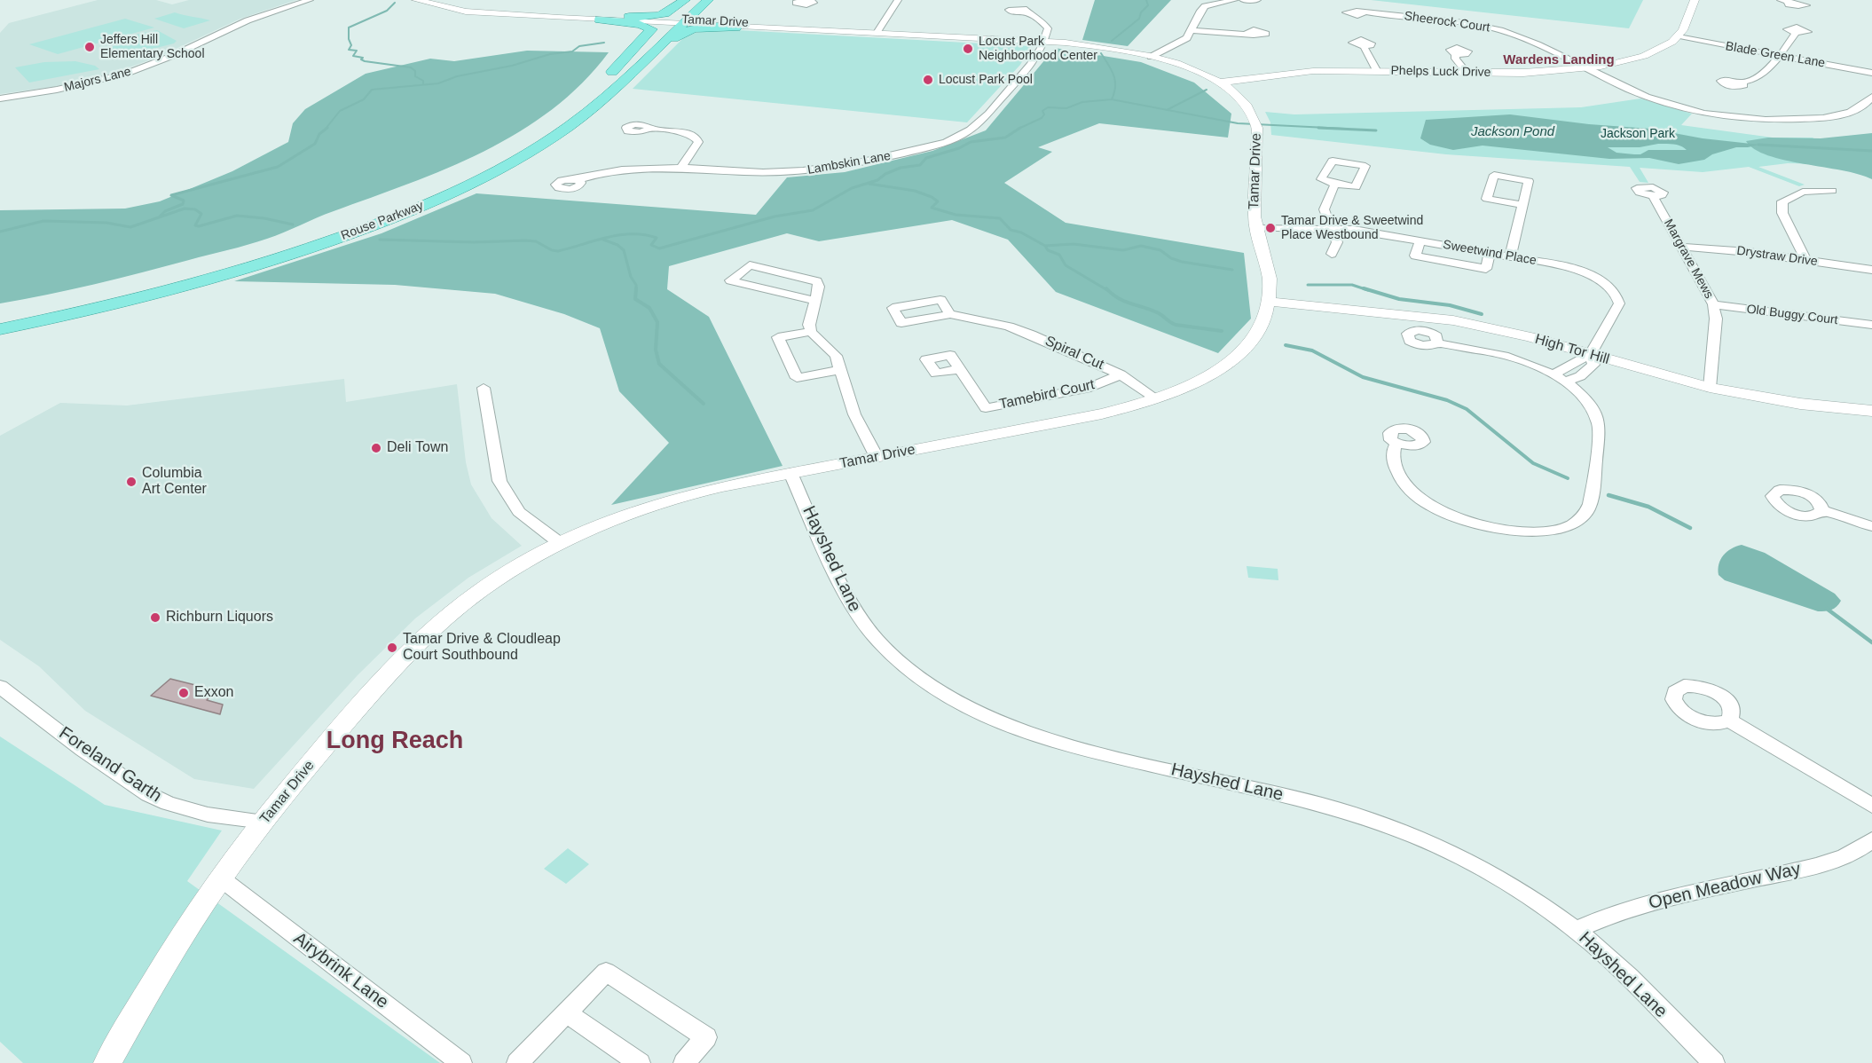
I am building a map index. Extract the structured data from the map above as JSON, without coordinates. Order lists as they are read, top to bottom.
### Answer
{
  "streets": {
    "main road": ["Rouse Parkway"],
    "street": [
      "Tamar Drive",
      "Sheerock Court",
      "Blade Green Lane",
      "Phelps Luck Drive",
      "Majors Lane",
      "Lambskin Lane",
      "Sweetwind Place",
      "Drystraw Drive",
      "Margrave Mews",
      "Old Buggy Court",
      "High Tor Hill",
      "Spiral Cut",
      "Tamebird Court",
      "Hayshed Lane",
      "Foreland Garth",
      "Open Meadow Way",
      "Airybrink Lane"
    ]
  },
  "crossings": [
    ["Tamar Drive", "Phelps Luck Drive"],
    ["Tamar Drive", "Lambskin Lane"],
    ["Tamar Drive", "Rouse Parkway"],
    ["Tamar Drive", "Sweetwind Place"],
    ["Tamar Drive", "High Tor Hill"],
    ["Tamar Drive", "Spiral Cut"],
    ["Tamar Drive", "Hayshed Lane"],
    ["Tamar Drive", "Foreland Garth"],
    ["Tamar Drive", "Airybrink Lane"],
    ["Sheerock Court", "Phelps Luck Drive"],
    ["Blade Green Lane", "Phelps Luck Drive"],
    ["Sweetwind Place", "High Tor Hill"],
    ["Drystraw Drive", "Margrave Mews"],
    ["Margrave Mews", "Old Buggy Court"],
    ["Margrave Mews", "High Tor Hill"],
    ["Spiral Cut", "Tamebird Court"],
    ["Hayshed Lane", "Open Meadow Way"]
  ],
  "districts": ["Wardens Landing", "Long Reach"],
  "water": ["Jackson Pond"],
  "parks": ["Jackson Park"],
  "places": [
    "Jeffers Hill Elementary School",
    "Locust Park Neighborhood Center",
    "Locust Park Pool",
    "Tamar Drive & Sweetwind Place Westbound",
    "Deli Town",
    "Columbia Art Center",
    "Richburn Liquors",
    "Tamar Drive & Cloudleap Court Southbound",
    "Exxon"
  ]
}
